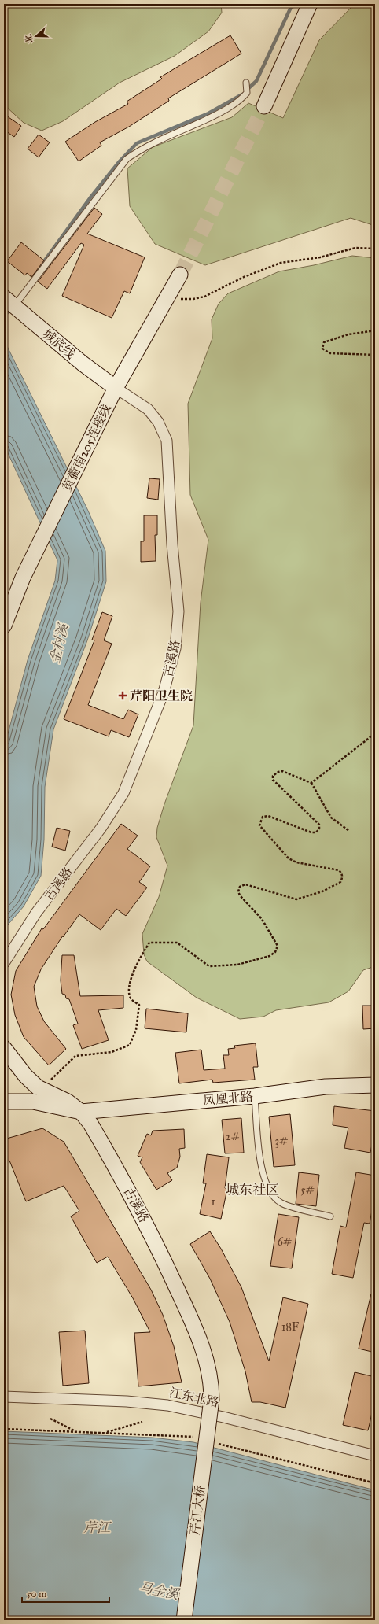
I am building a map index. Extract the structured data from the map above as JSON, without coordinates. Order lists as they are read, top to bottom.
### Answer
{
  "streets": {
    "main road": [
      "城底线",
      "黄衢南205连接线",
      "古溪路",
      "凤凰北路",
      "芹江大桥"
    ],
    "street": ["江东北路"]
  },
  "crossings": [
    ["城底线", "黄衢南205连接线"],
    ["城底线", "古溪路"],
    ["黄衢南205连接线", "古溪路"],
    ["古溪路", "凤凰北路"],
    ["古溪路", "芹江大桥"]
  ],
  "districts": ["城东社区"],
  "water": ["金村溪", "芹江", "马金溪"],
  "places": {
    "health": ["芹阳卫生院"]
  },
  "house_numbers": [
    "2#",
    "3#",
    "5#",
    "1",
    "6#",
    "18F"
  ],
  "scale_bar": "50 m",
  "north": "left"
}
